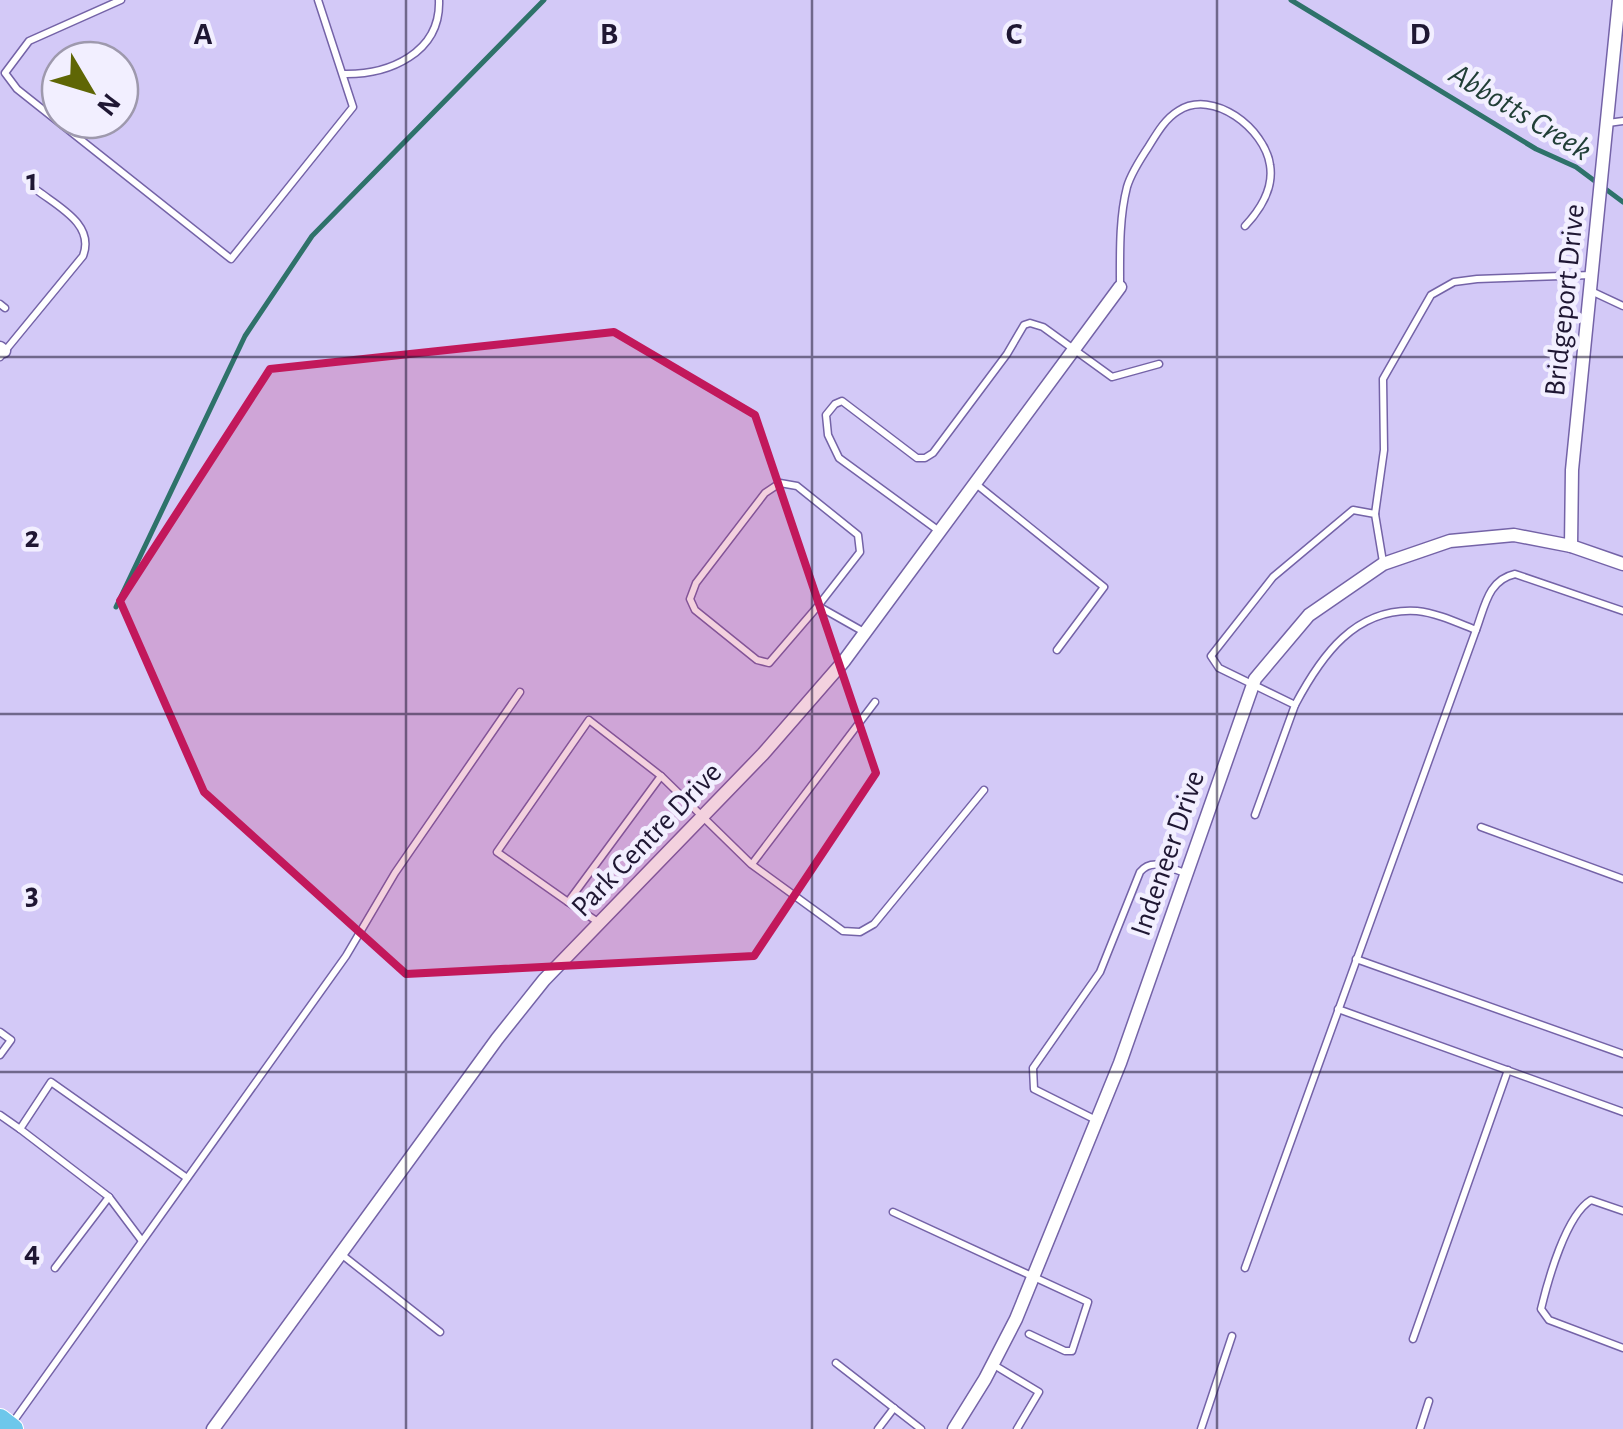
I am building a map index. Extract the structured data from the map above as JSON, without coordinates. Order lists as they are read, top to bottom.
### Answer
{
  "streets": {
    "street": ["Bridgeport Drive", "Park Centre Drive", "Indeneer Drive"]
  },
  "crossings": [
    ["Bridgeport Drive", "Indeneer Drive"]
  ],
  "water": ["Abbotts Creek"],
  "north": "bottom right",
  "grid": {
    "columns": [
      "A",
      "B",
      "C",
      "D"
    ],
    "rows": [
      "1",
      "2",
      "3",
      "4"
    ]
  }
}
